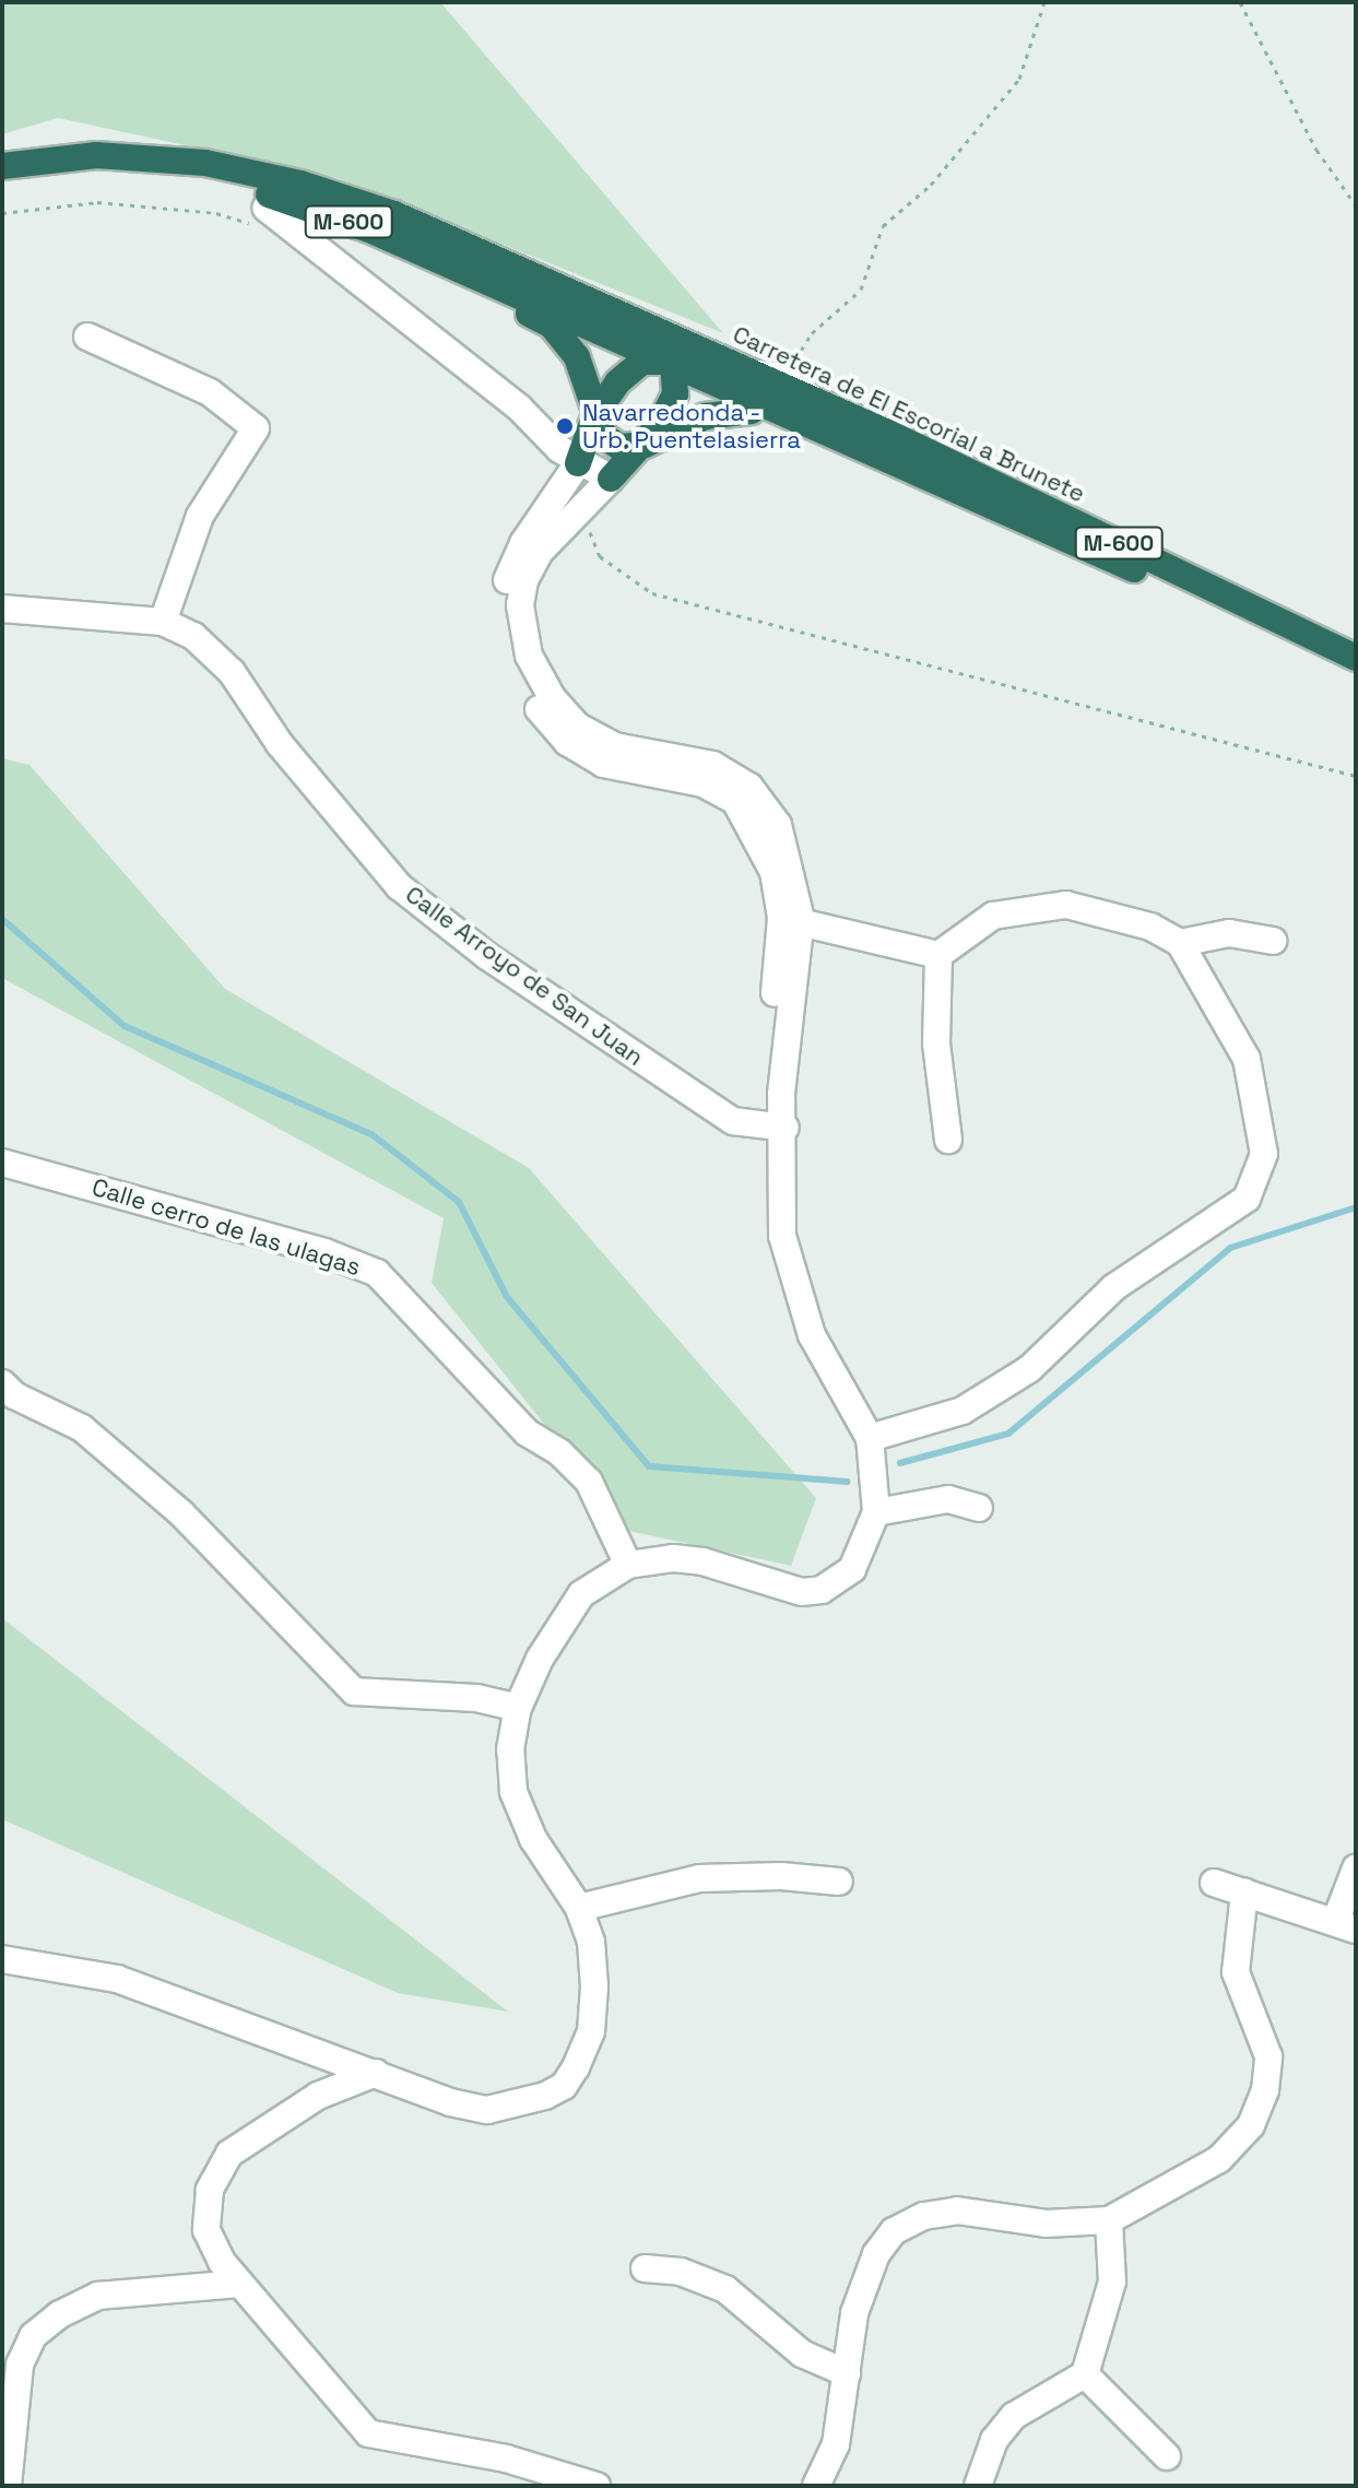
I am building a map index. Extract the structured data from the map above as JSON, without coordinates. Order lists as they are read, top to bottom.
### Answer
{
  "streets": {
    "highway": ["M-600", "Carretera de El Escorial a Brunete"],
    "street": ["Calle Arroyo de San Juan", "Calle cerro de las ulagas"]
  },
  "places": ["Navarredonda - Urb. Puentelasierra"]
}
